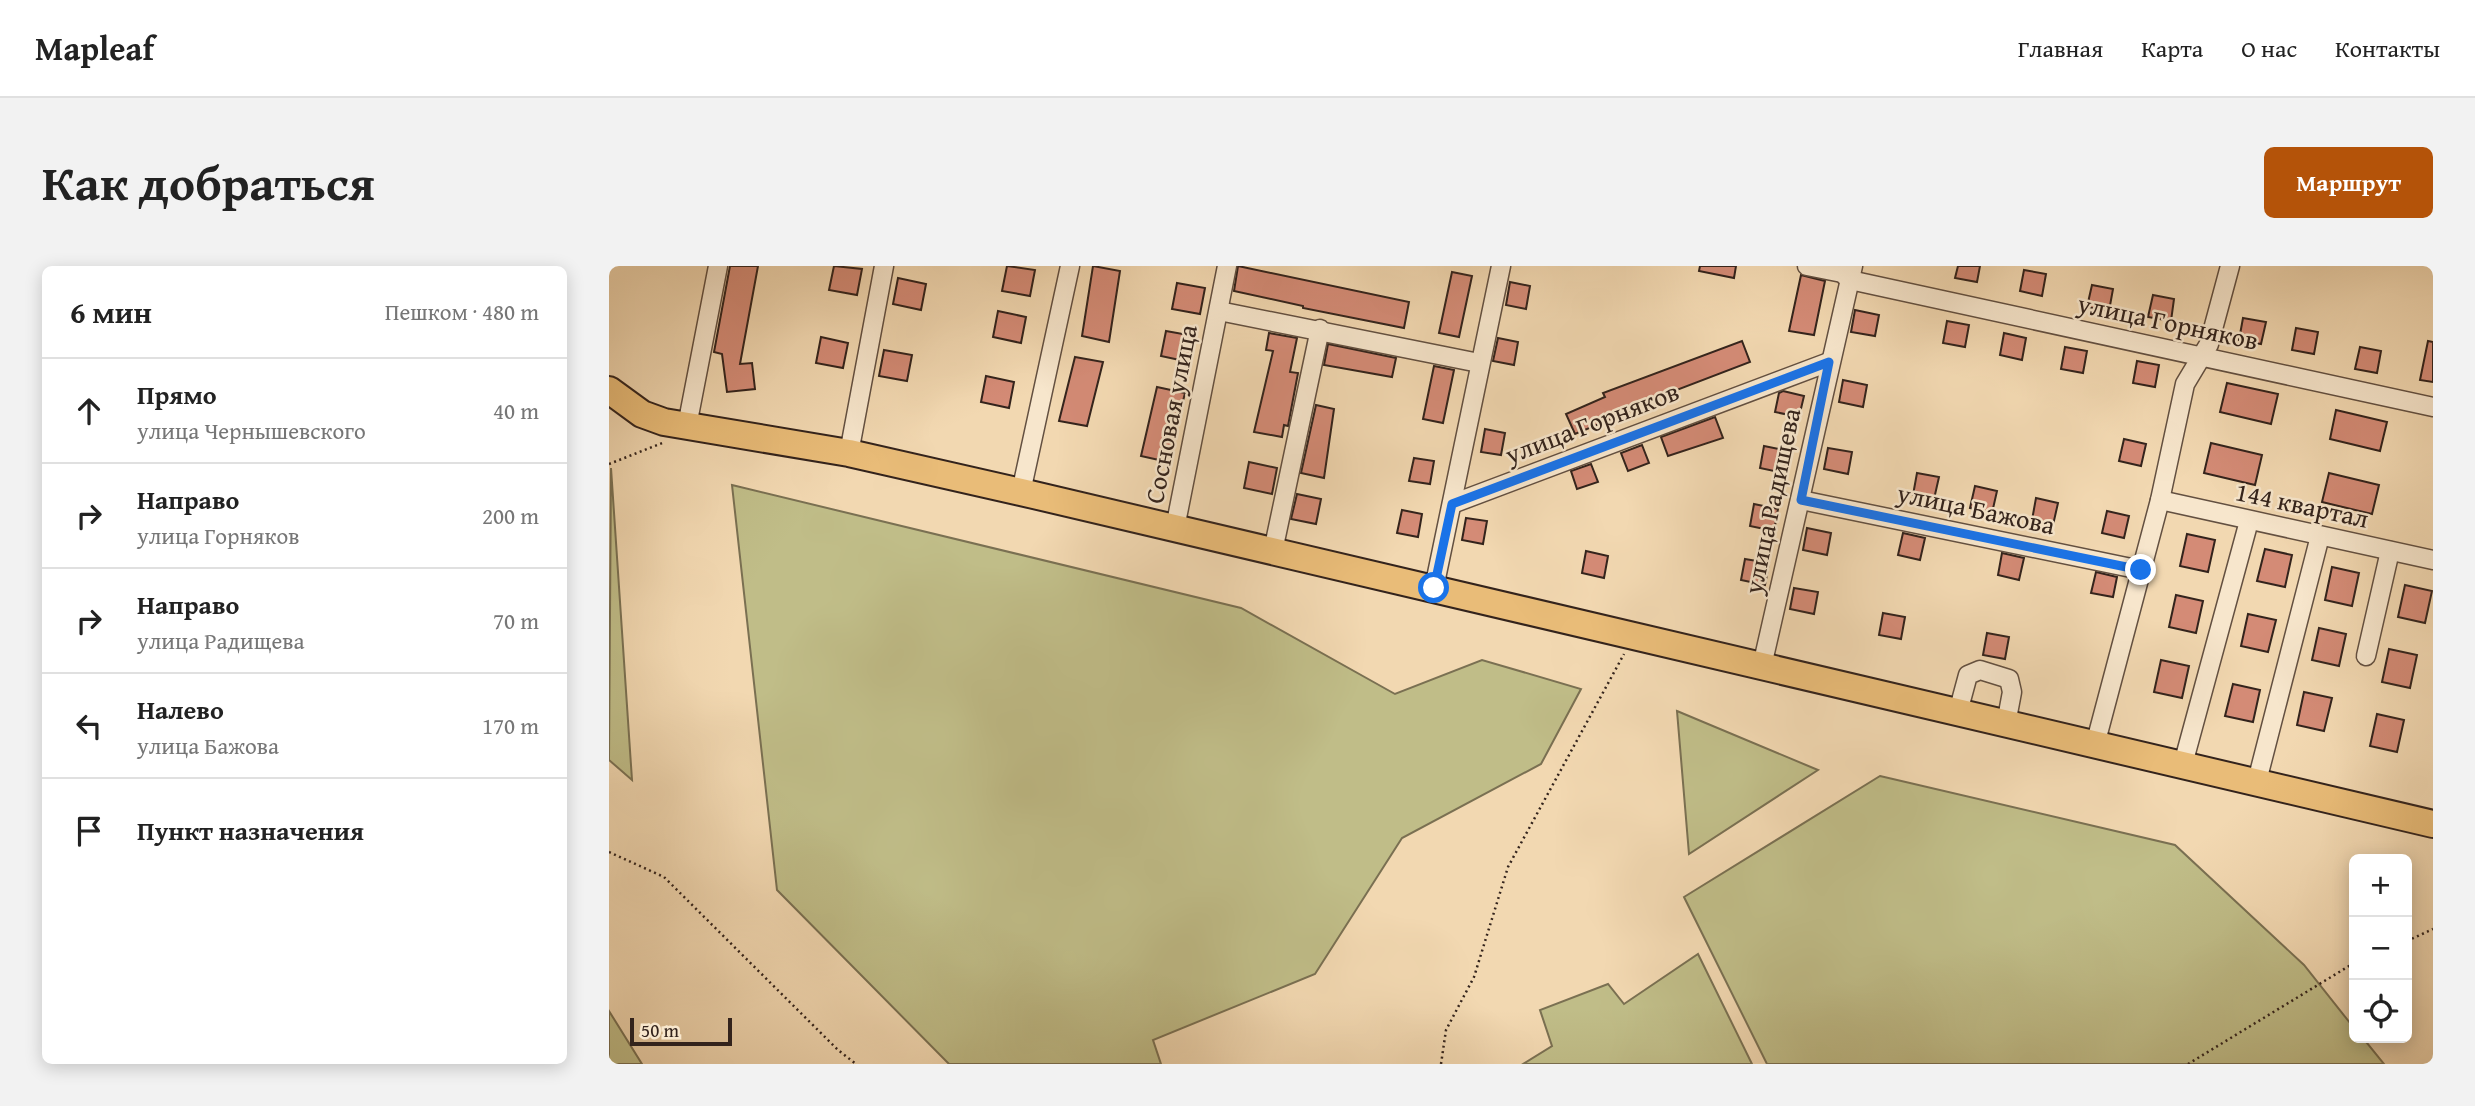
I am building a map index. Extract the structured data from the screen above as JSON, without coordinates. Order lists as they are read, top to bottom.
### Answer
{
  "streets": {
    "street": [
      "улица Горняков",
      "Сосновая улица",
      "улица Радищева",
      "144 квартал",
      "улица Бажова"
    ]
  },
  "crossings": [
    ["улица Горняков", "улица Радищева"],
    ["улица Радищева", "улица Бажова"]
  ],
  "scale_bar": "50 m",
  "page": {
    "header": "Mapleaf",
    "nav": [
      "Главная",
      "Карта",
      "О нас",
      "Контакты"
    ],
    "title": "Как добраться",
    "buttons": "Маршрут",
    "heading": ["6 мин", "Пешком · 480 m"],
    "list": [
      ["Прямо", "улица Чернышевского", "40 m"],
      ["Направо", "улица Горняков", "200 m"],
      ["Направо", "улица Радищева", "70 m"],
      ["Налево", "улица Бажова", "170 m"],
      "Пункт назначения"
    ],
    "map_buttons": ["+", "−"],
    "scale": "50 m"
  }
}
